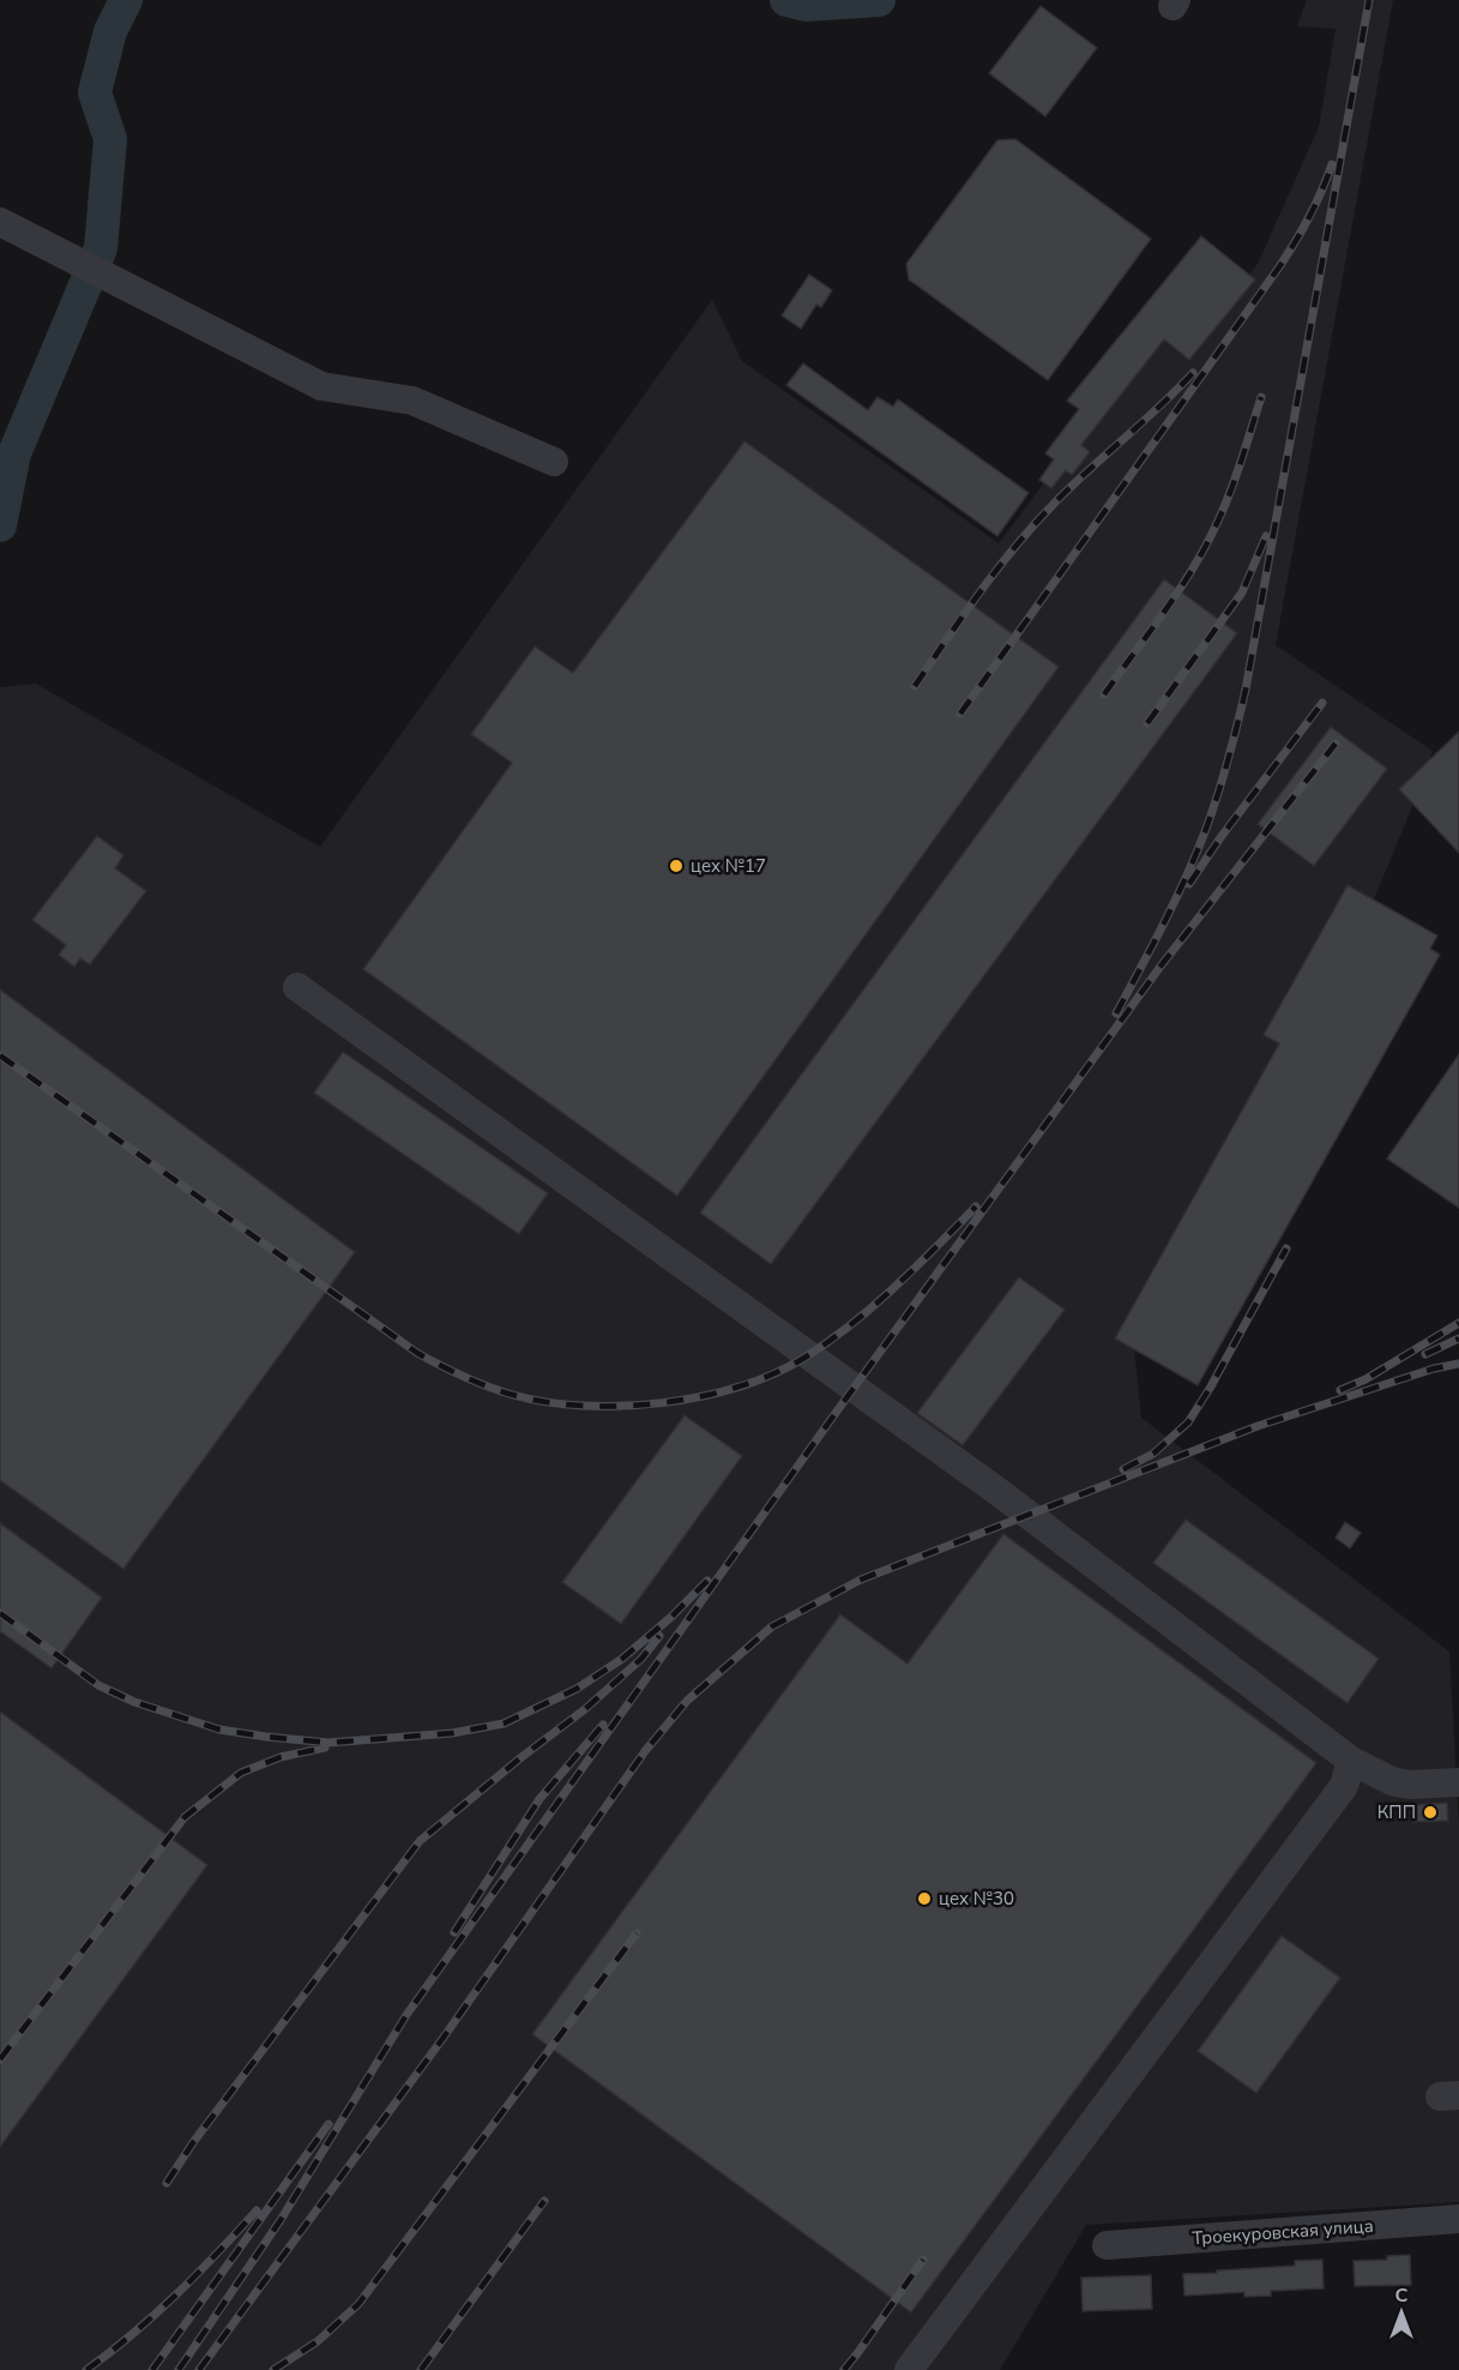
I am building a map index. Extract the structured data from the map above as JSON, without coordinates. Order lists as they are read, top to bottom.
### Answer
{
  "streets": {
    "street": ["Троекуровская улица"]
  },
  "places": ["цех №17", "КПП", "цех №30"],
  "north": "top"
}
